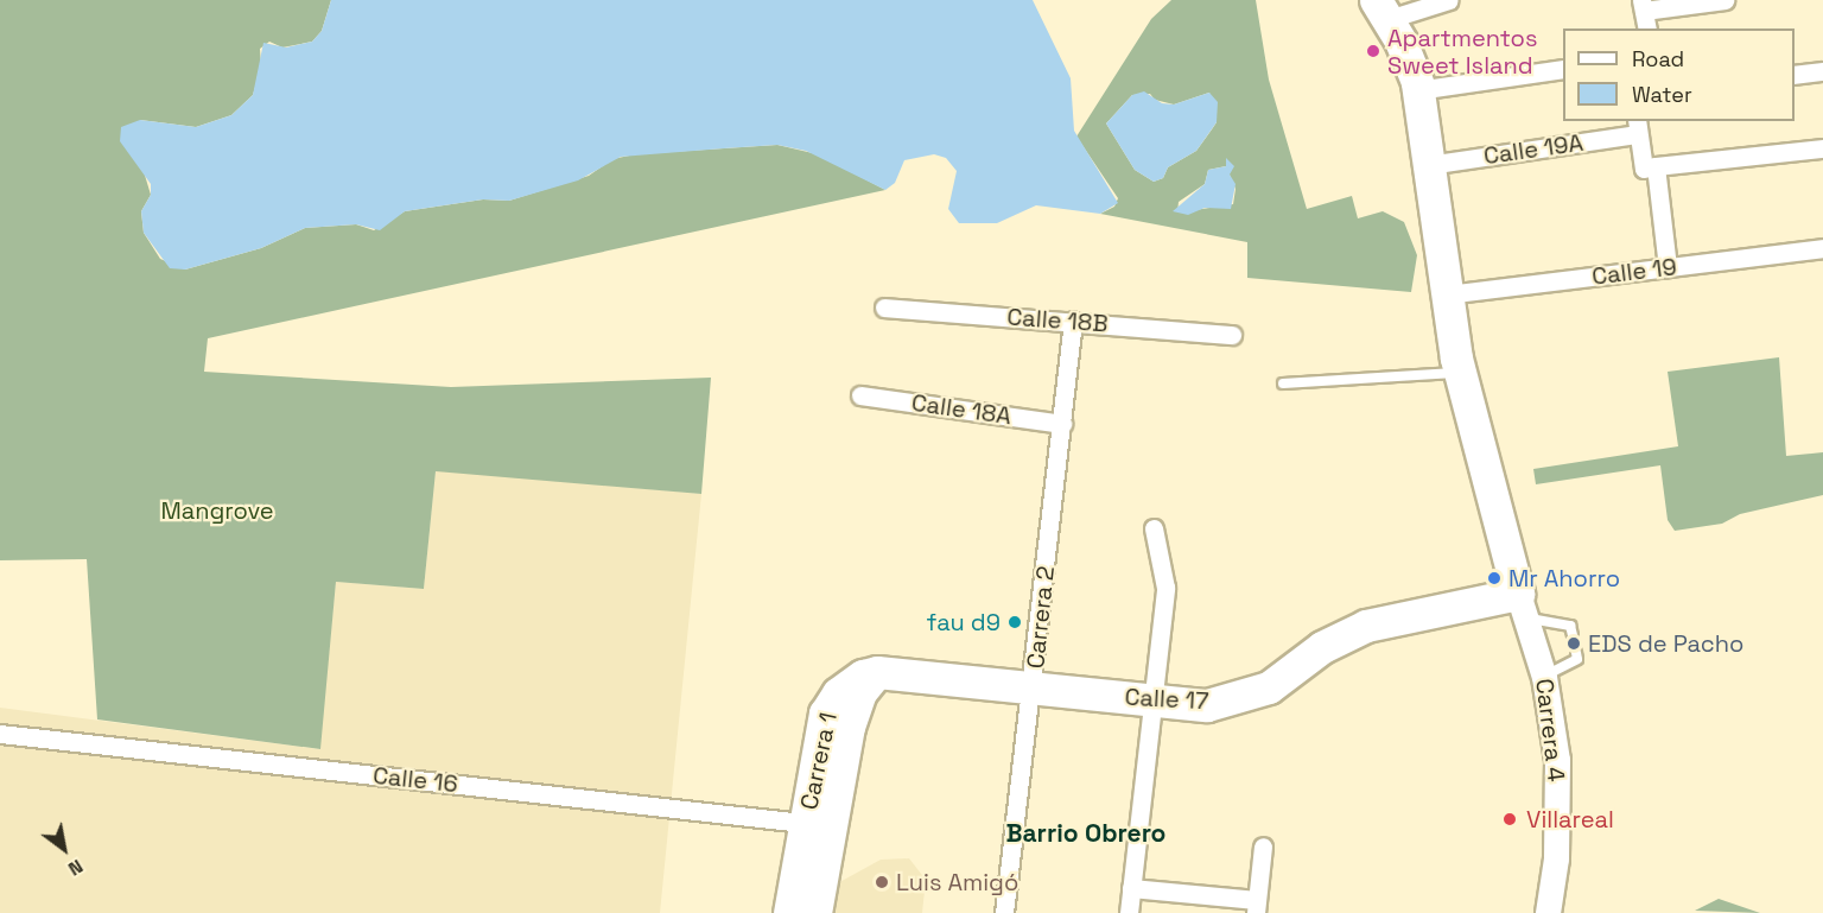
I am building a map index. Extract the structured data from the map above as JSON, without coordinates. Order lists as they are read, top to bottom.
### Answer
{
  "streets": {
    "highway": ["Calle 17", "Carrera 1"],
    "street": [
      "Calle 19A",
      "Calle 19",
      "Calle 18B",
      "Calle 18A",
      "Carrera 2",
      "Carrera 4",
      "Calle 16"
    ]
  },
  "crossings": [
    ["Calle 18B", "Carrera 2"],
    ["Calle 18A", "Carrera 2"],
    ["Carrera 2", "Calle 17"],
    ["Calle 17", "Carrera 4"],
    ["Calle 17", "Carrera 1"],
    ["Carrera 1", "Calle 16"]
  ],
  "districts": ["Barrio Obrero"],
  "parks": ["Mangrove"],
  "places": [
    "Apartmentos Sweet Island",
    "Mr Ahorro",
    "fau d9",
    "EDS de Pacho",
    "Villareal",
    "Luis Amigó"
  ],
  "legend": ["Road", "Water"],
  "north": "bottom right"
}
